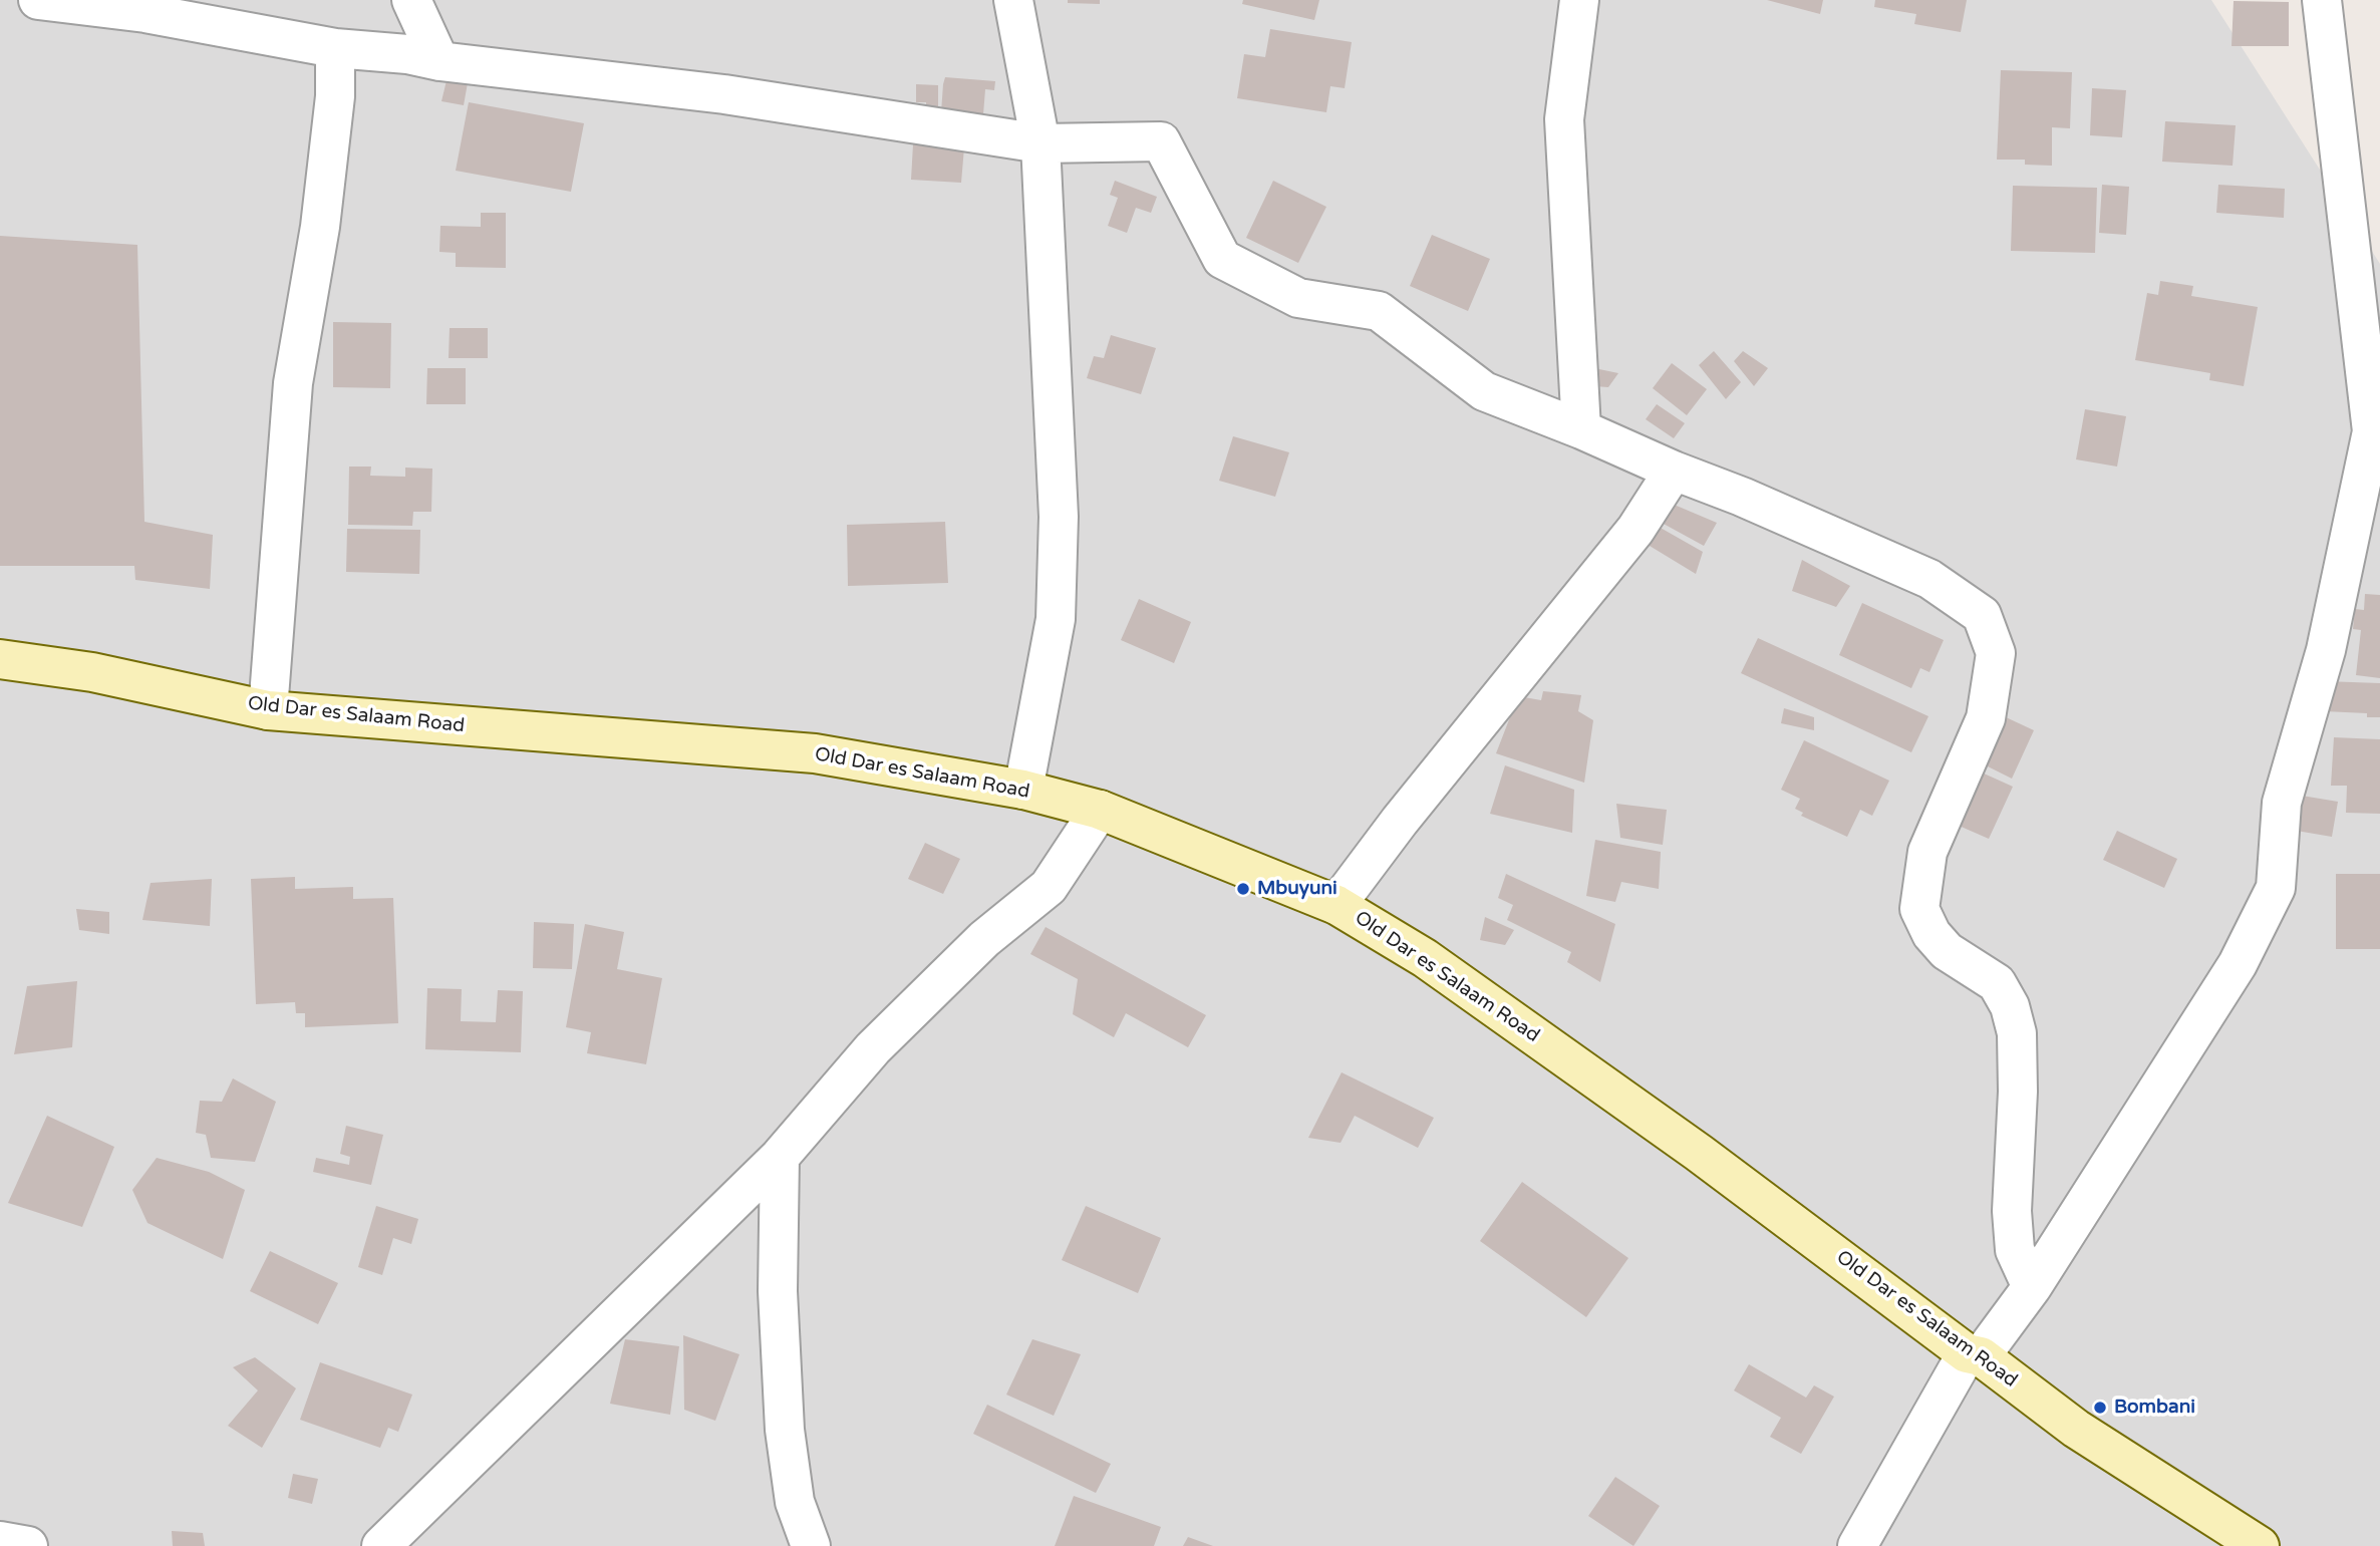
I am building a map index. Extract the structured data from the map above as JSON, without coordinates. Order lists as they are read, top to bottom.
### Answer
{
  "streets": {
    "street": ["Old Dar es Salaam Road"]
  },
  "places": ["Mbuyuni", "Bombani"]
}
